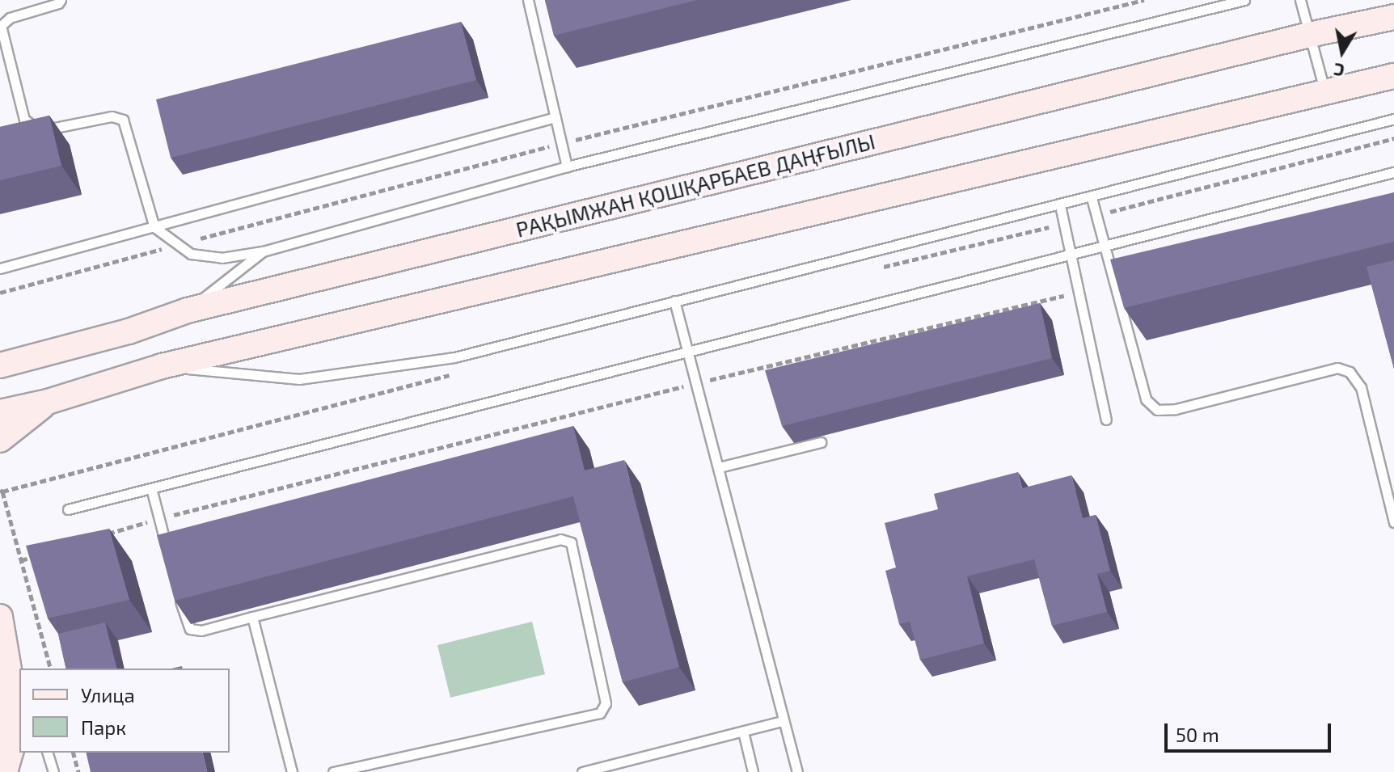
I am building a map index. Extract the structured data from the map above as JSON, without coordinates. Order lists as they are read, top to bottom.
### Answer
{
  "streets": {
    "main road": ["РАҚЫМЖАН ҚОШҚАРБАЕВ ДАҢҒЫЛЫ"]
  },
  "legend": ["Улица", "Парк"],
  "scale_bar": "50 m",
  "north": "bottom"
}
